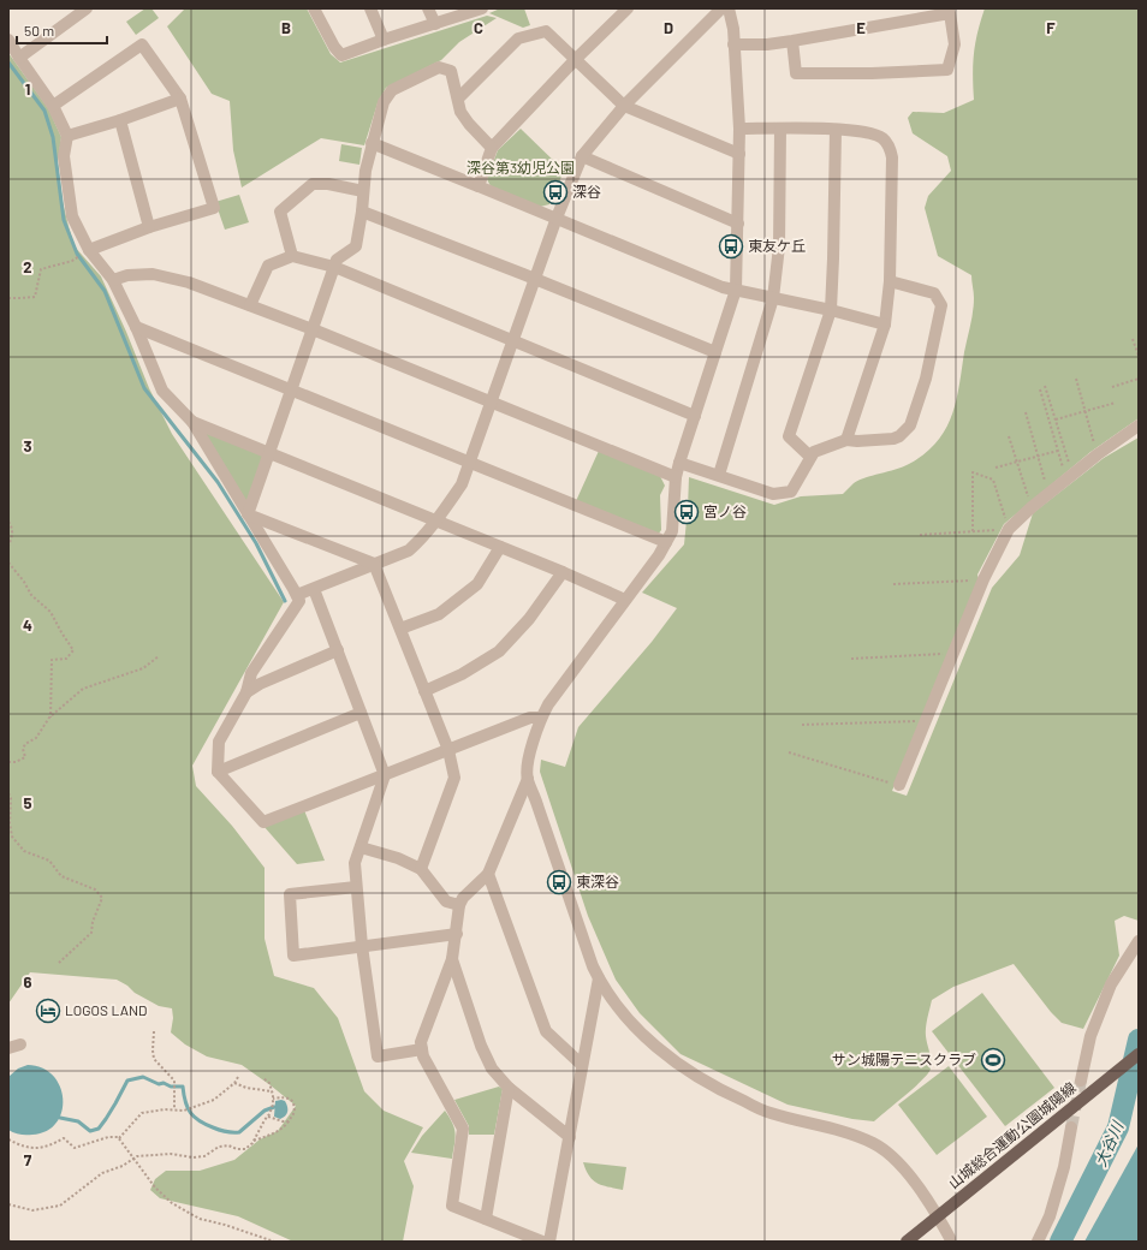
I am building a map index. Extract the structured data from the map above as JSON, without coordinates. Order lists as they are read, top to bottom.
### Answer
{
  "streets": {
    "main road": ["山城総合運動公園城陽線"]
  },
  "water": ["大谷川"],
  "parks": ["深谷第3幼児公園"],
  "places": {
    "bus stop": [
      "深谷",
      "東友ケ丘",
      "宮ノ谷",
      "東深谷"
    ],
    "hotel": ["LOGOS LAND"],
    "sports": ["サン城陽テニスクラブ"]
  },
  "scale_bar": "50 m",
  "grid": {
    "columns": [
      "B",
      "C",
      "D",
      "E",
      "F"
    ],
    "rows": [
      "1",
      "2",
      "3",
      "4",
      "5",
      "6",
      "7"
    ]
  }
}
